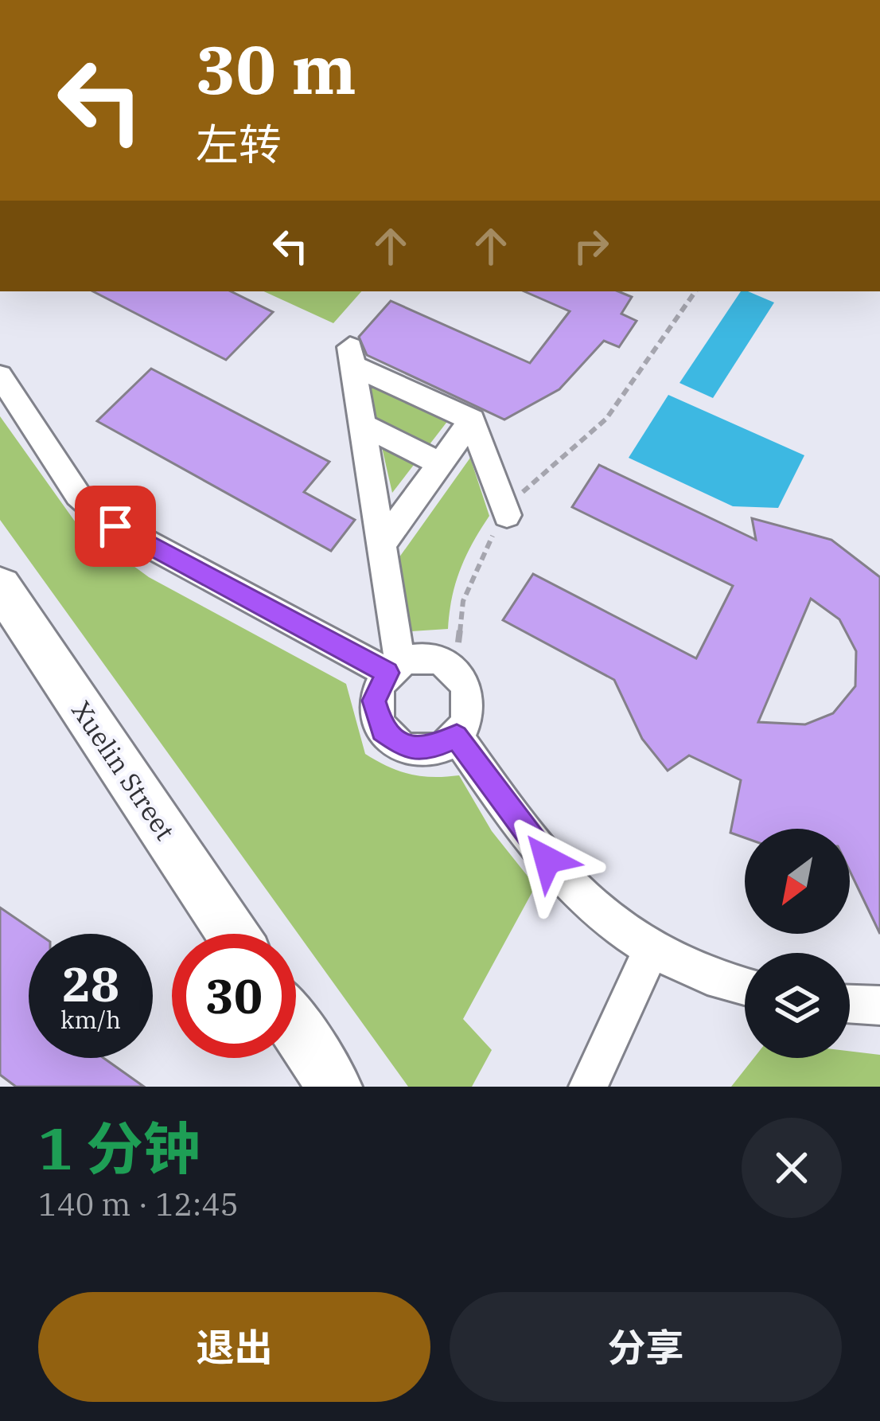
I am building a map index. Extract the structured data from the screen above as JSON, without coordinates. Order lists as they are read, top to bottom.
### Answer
{
  "streets": {
    "main road": ["Xuelin Street"]
  },
  "north": "bottom left",
  "page": {
    "turn": ["30 m", "左转"],
    "speed": "28 km/h",
    "limit": "30",
    "heading": ["1 分钟", "140 m · 12:45"],
    "buttons": ["退出", "分享"]
  }
}
